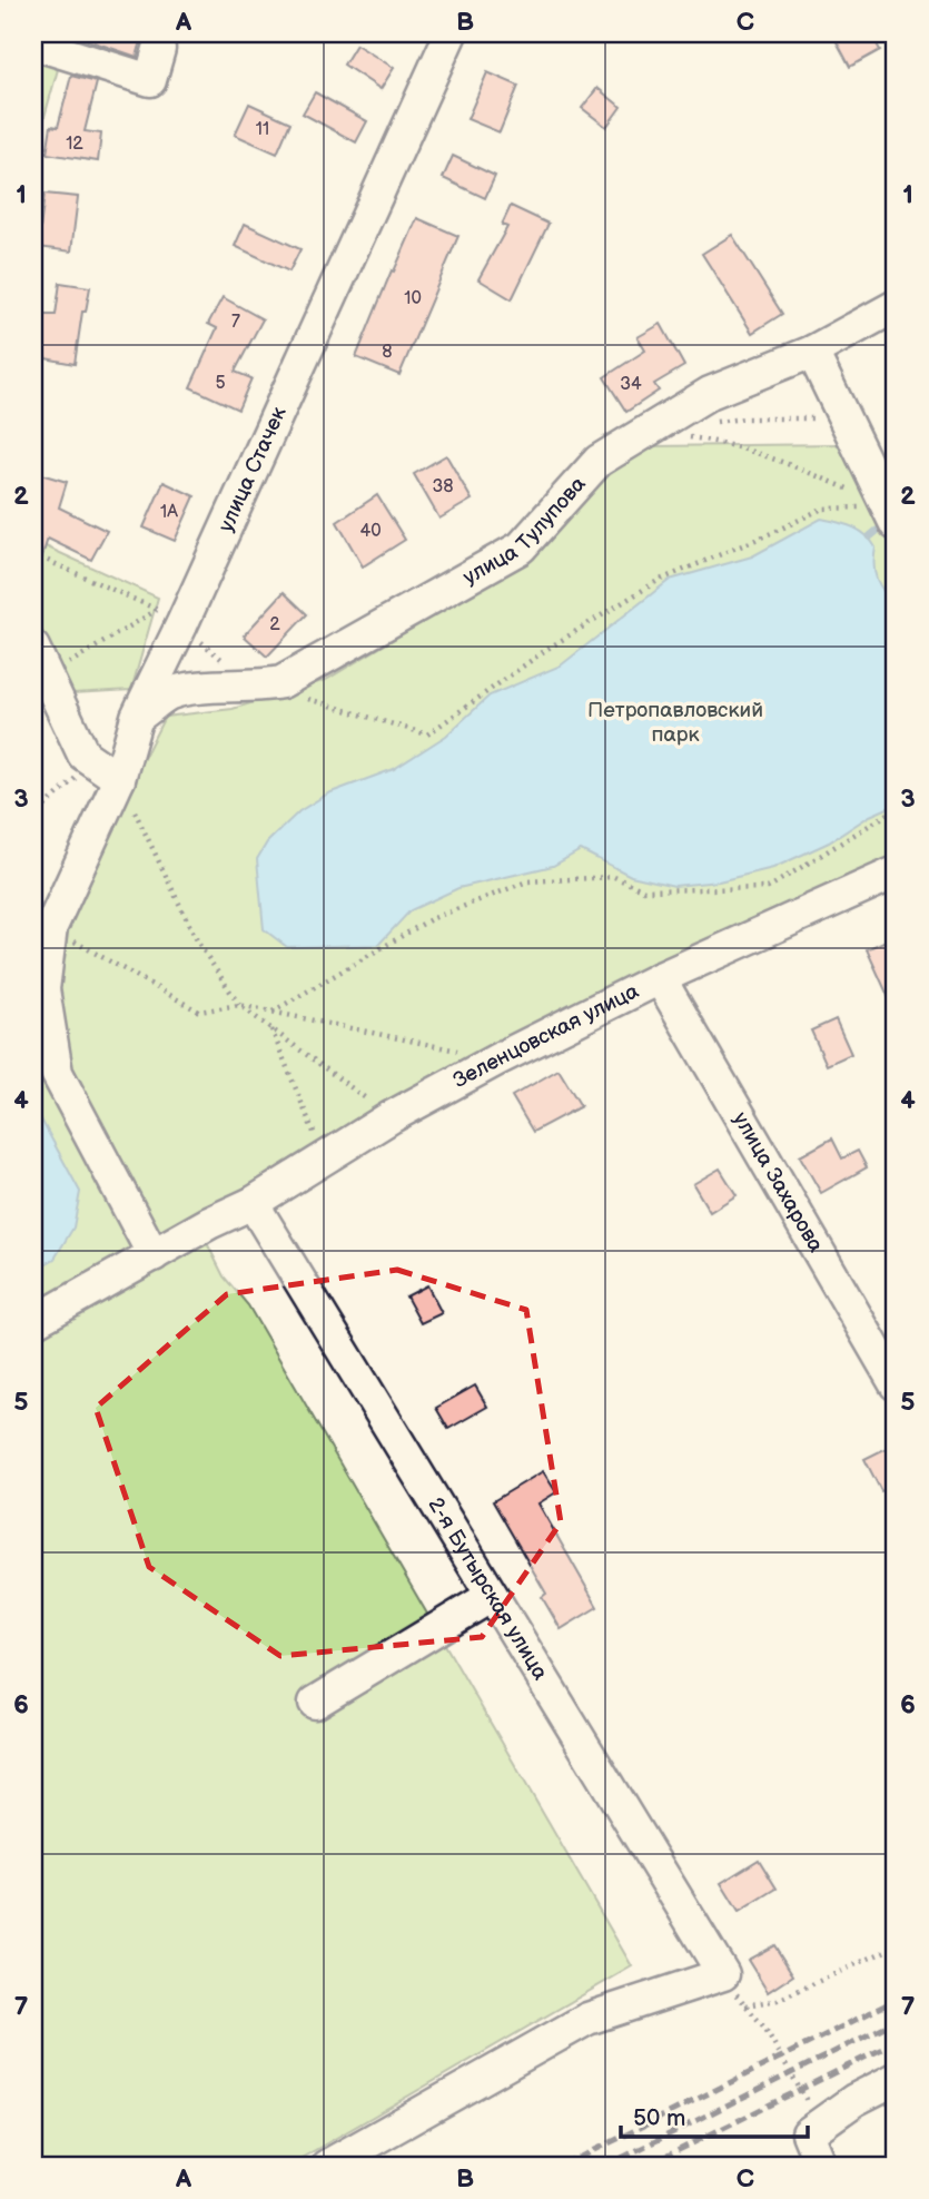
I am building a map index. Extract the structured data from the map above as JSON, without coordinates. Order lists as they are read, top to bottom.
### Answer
{
  "streets": {
    "street": [
      "улица Стачек",
      "улица Тулупова",
      "Зеленцовская улица",
      "улица Захарова",
      "2-я Бутырская улица"
    ]
  },
  "crossings": [
    ["улица Стачек", "улица Тулупова"],
    ["улица Стачек", "Зеленцовская улица"],
    ["Зеленцовская улица", "улица Захарова"],
    ["Зеленцовская улица", "2-я Бутырская улица"]
  ],
  "parks": ["Петропавловский парк"],
  "house_numbers": [
    "11",
    "12",
    "10",
    "7",
    "8",
    "5",
    "34",
    "38",
    "1А",
    "40",
    "2"
  ],
  "scale_bar": "50 m",
  "grid": {
    "columns": ["A", "B", "C"],
    "rows": [
      "1",
      "2",
      "3",
      "4",
      "5",
      "6",
      "7"
    ]
  }
}
